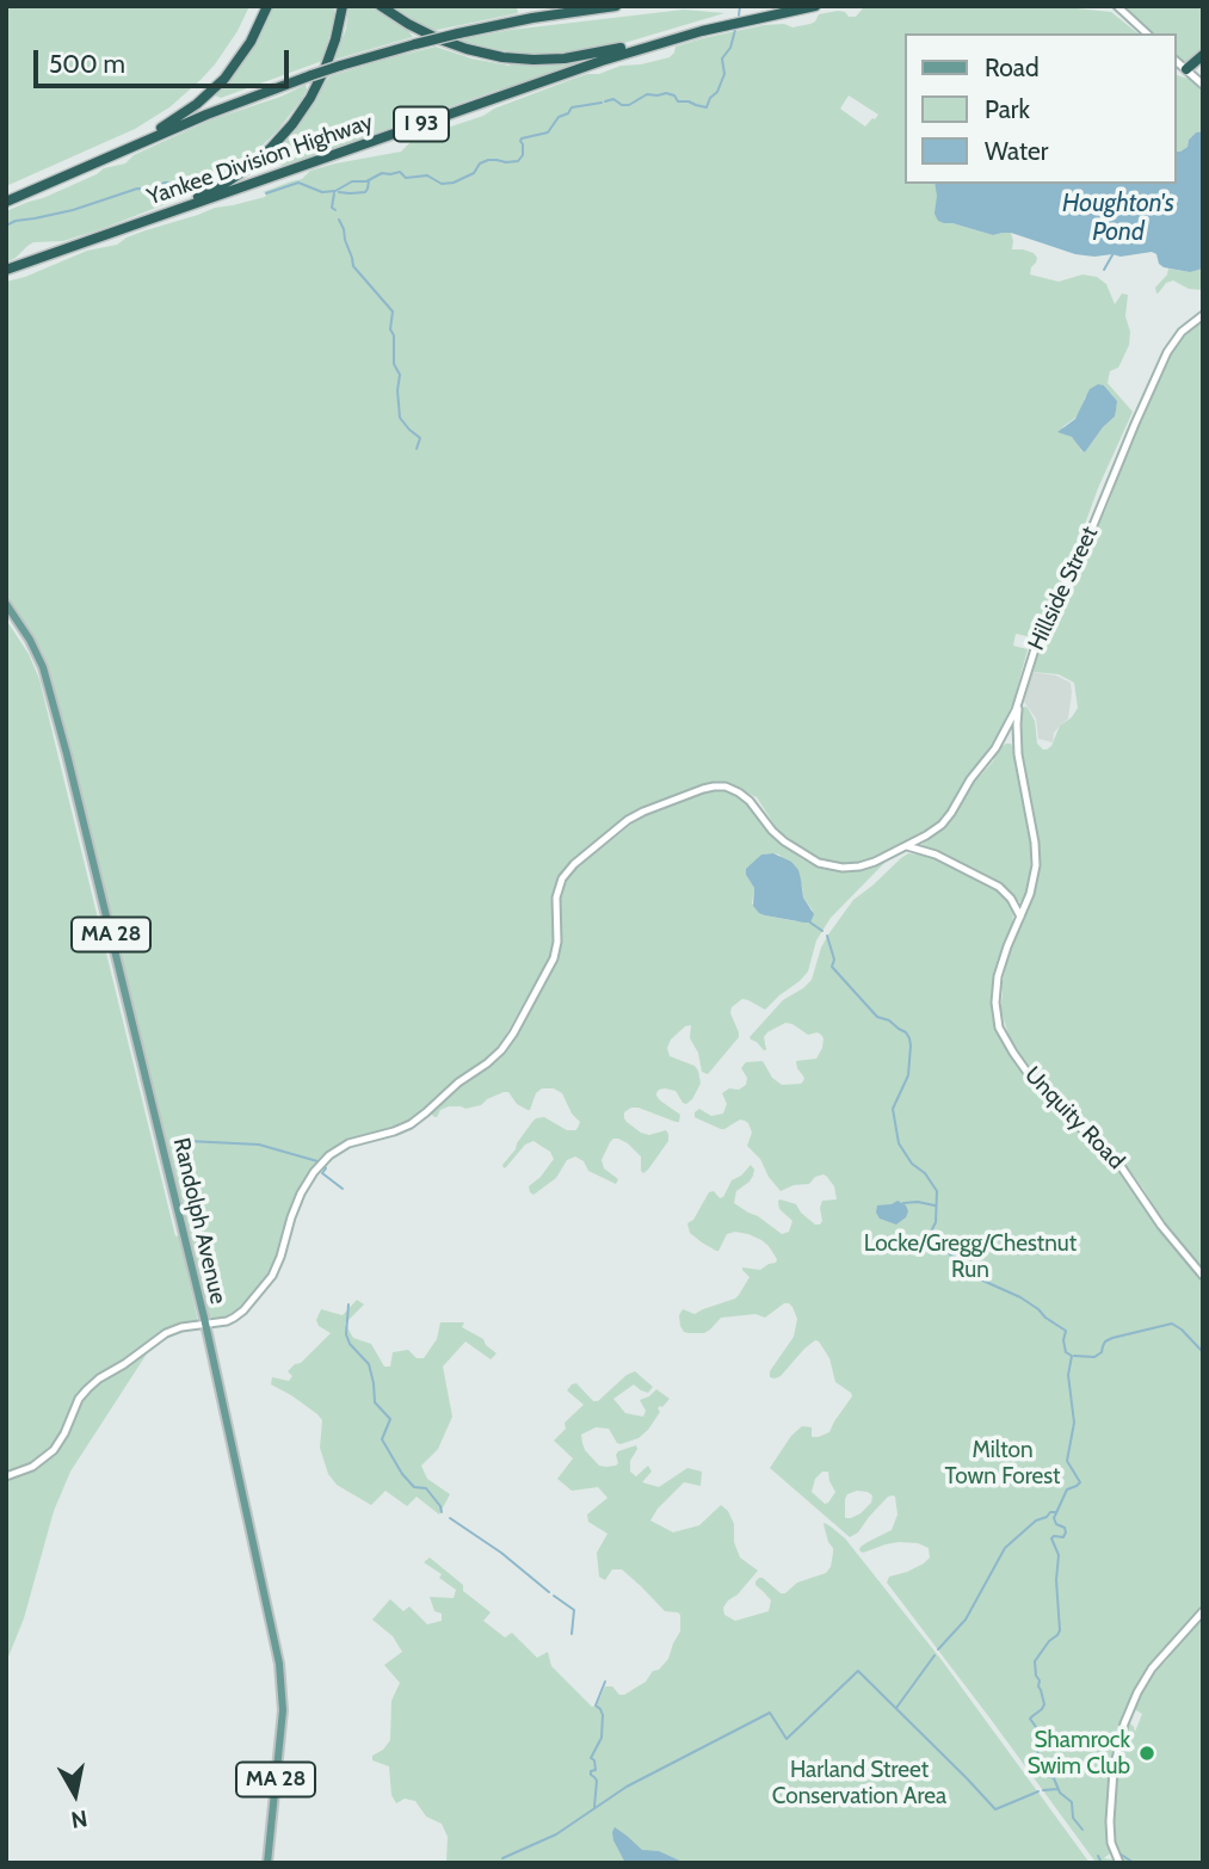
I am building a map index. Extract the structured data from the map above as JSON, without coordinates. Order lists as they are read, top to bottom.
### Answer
{
  "streets": {
    "highway": ["I 93", "Yankee Division Highway"],
    "main road": [
      "Hillside Street",
      "MA 28",
      "Unquity Road",
      "Randolph Avenue"
    ]
  },
  "crossings": [
    ["Hillside Street", "Unquity Road"],
    ["Hillside Street", "Randolph Avenue"]
  ],
  "water": ["Houghton's Pond"],
  "parks": ["Locke/Gregg/Chestnut Run", "Milton Town Forest", "Harland Street Conservation Area"],
  "places": ["Shamrock Swim Club"],
  "legend": ["Road", "Park", "Water"],
  "scale_bar": "500 m",
  "north": "bottom"
}
